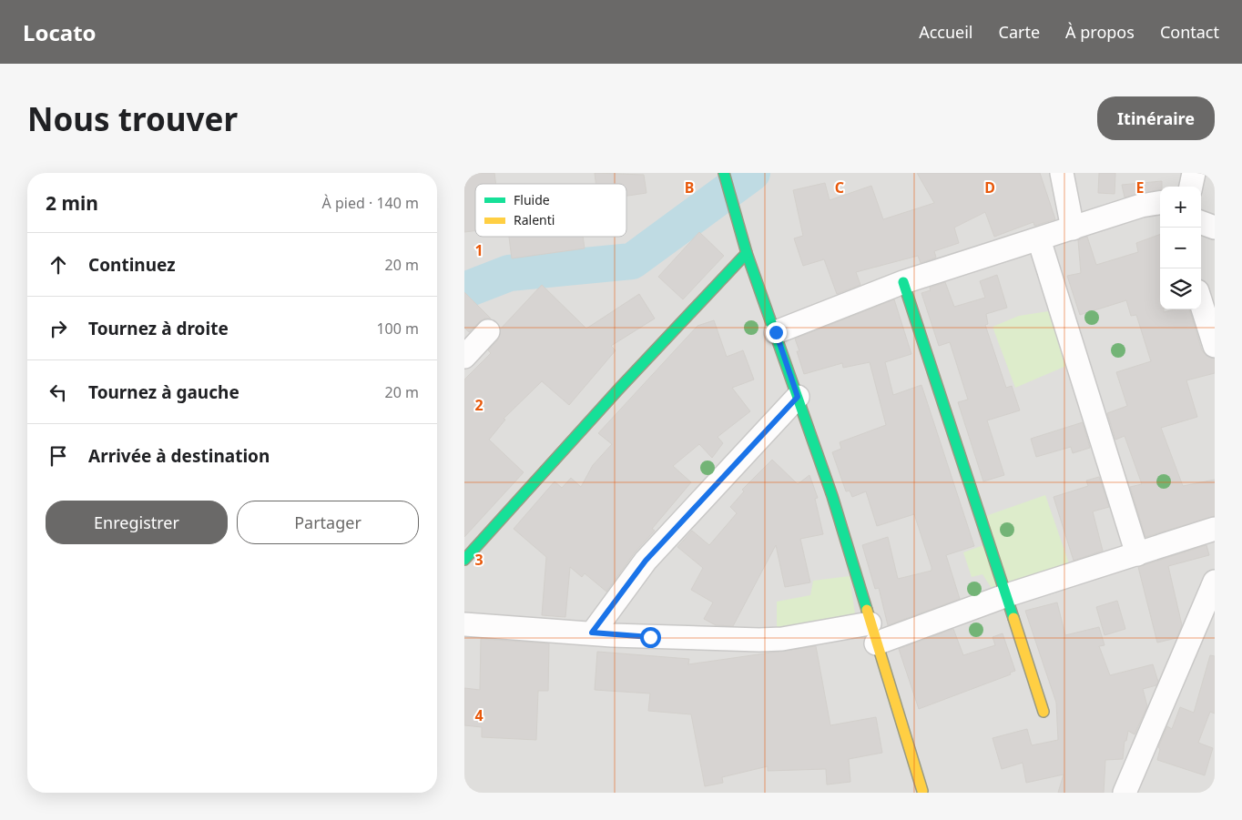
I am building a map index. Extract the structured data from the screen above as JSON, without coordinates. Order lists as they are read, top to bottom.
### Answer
{
  "legend": ["Fluide", "Ralenti"],
  "page": {
    "header": "Locato",
    "nav": [
      "Accueil",
      "Carte",
      "À propos",
      "Contact"
    ],
    "buttons": [
      "Itinéraire",
      ["Enregistrer", "Partager"]
    ],
    "title": "Nous trouver",
    "heading": ["2 min", "À pied · 140 m"],
    "map_buttons": ["+", "−"],
    "list": [
      ["Continuez", "20 m"],
      ["Tournez à droite", "100 m"],
      ["Tournez à gauche", "20 m"],
      "Arrivée à destination"
    ]
  },
  "grid": {
    "columns": [
      "B",
      "C",
      "D",
      "E"
    ],
    "rows": [
      "1",
      "2",
      "3",
      "4"
    ]
  }
}
